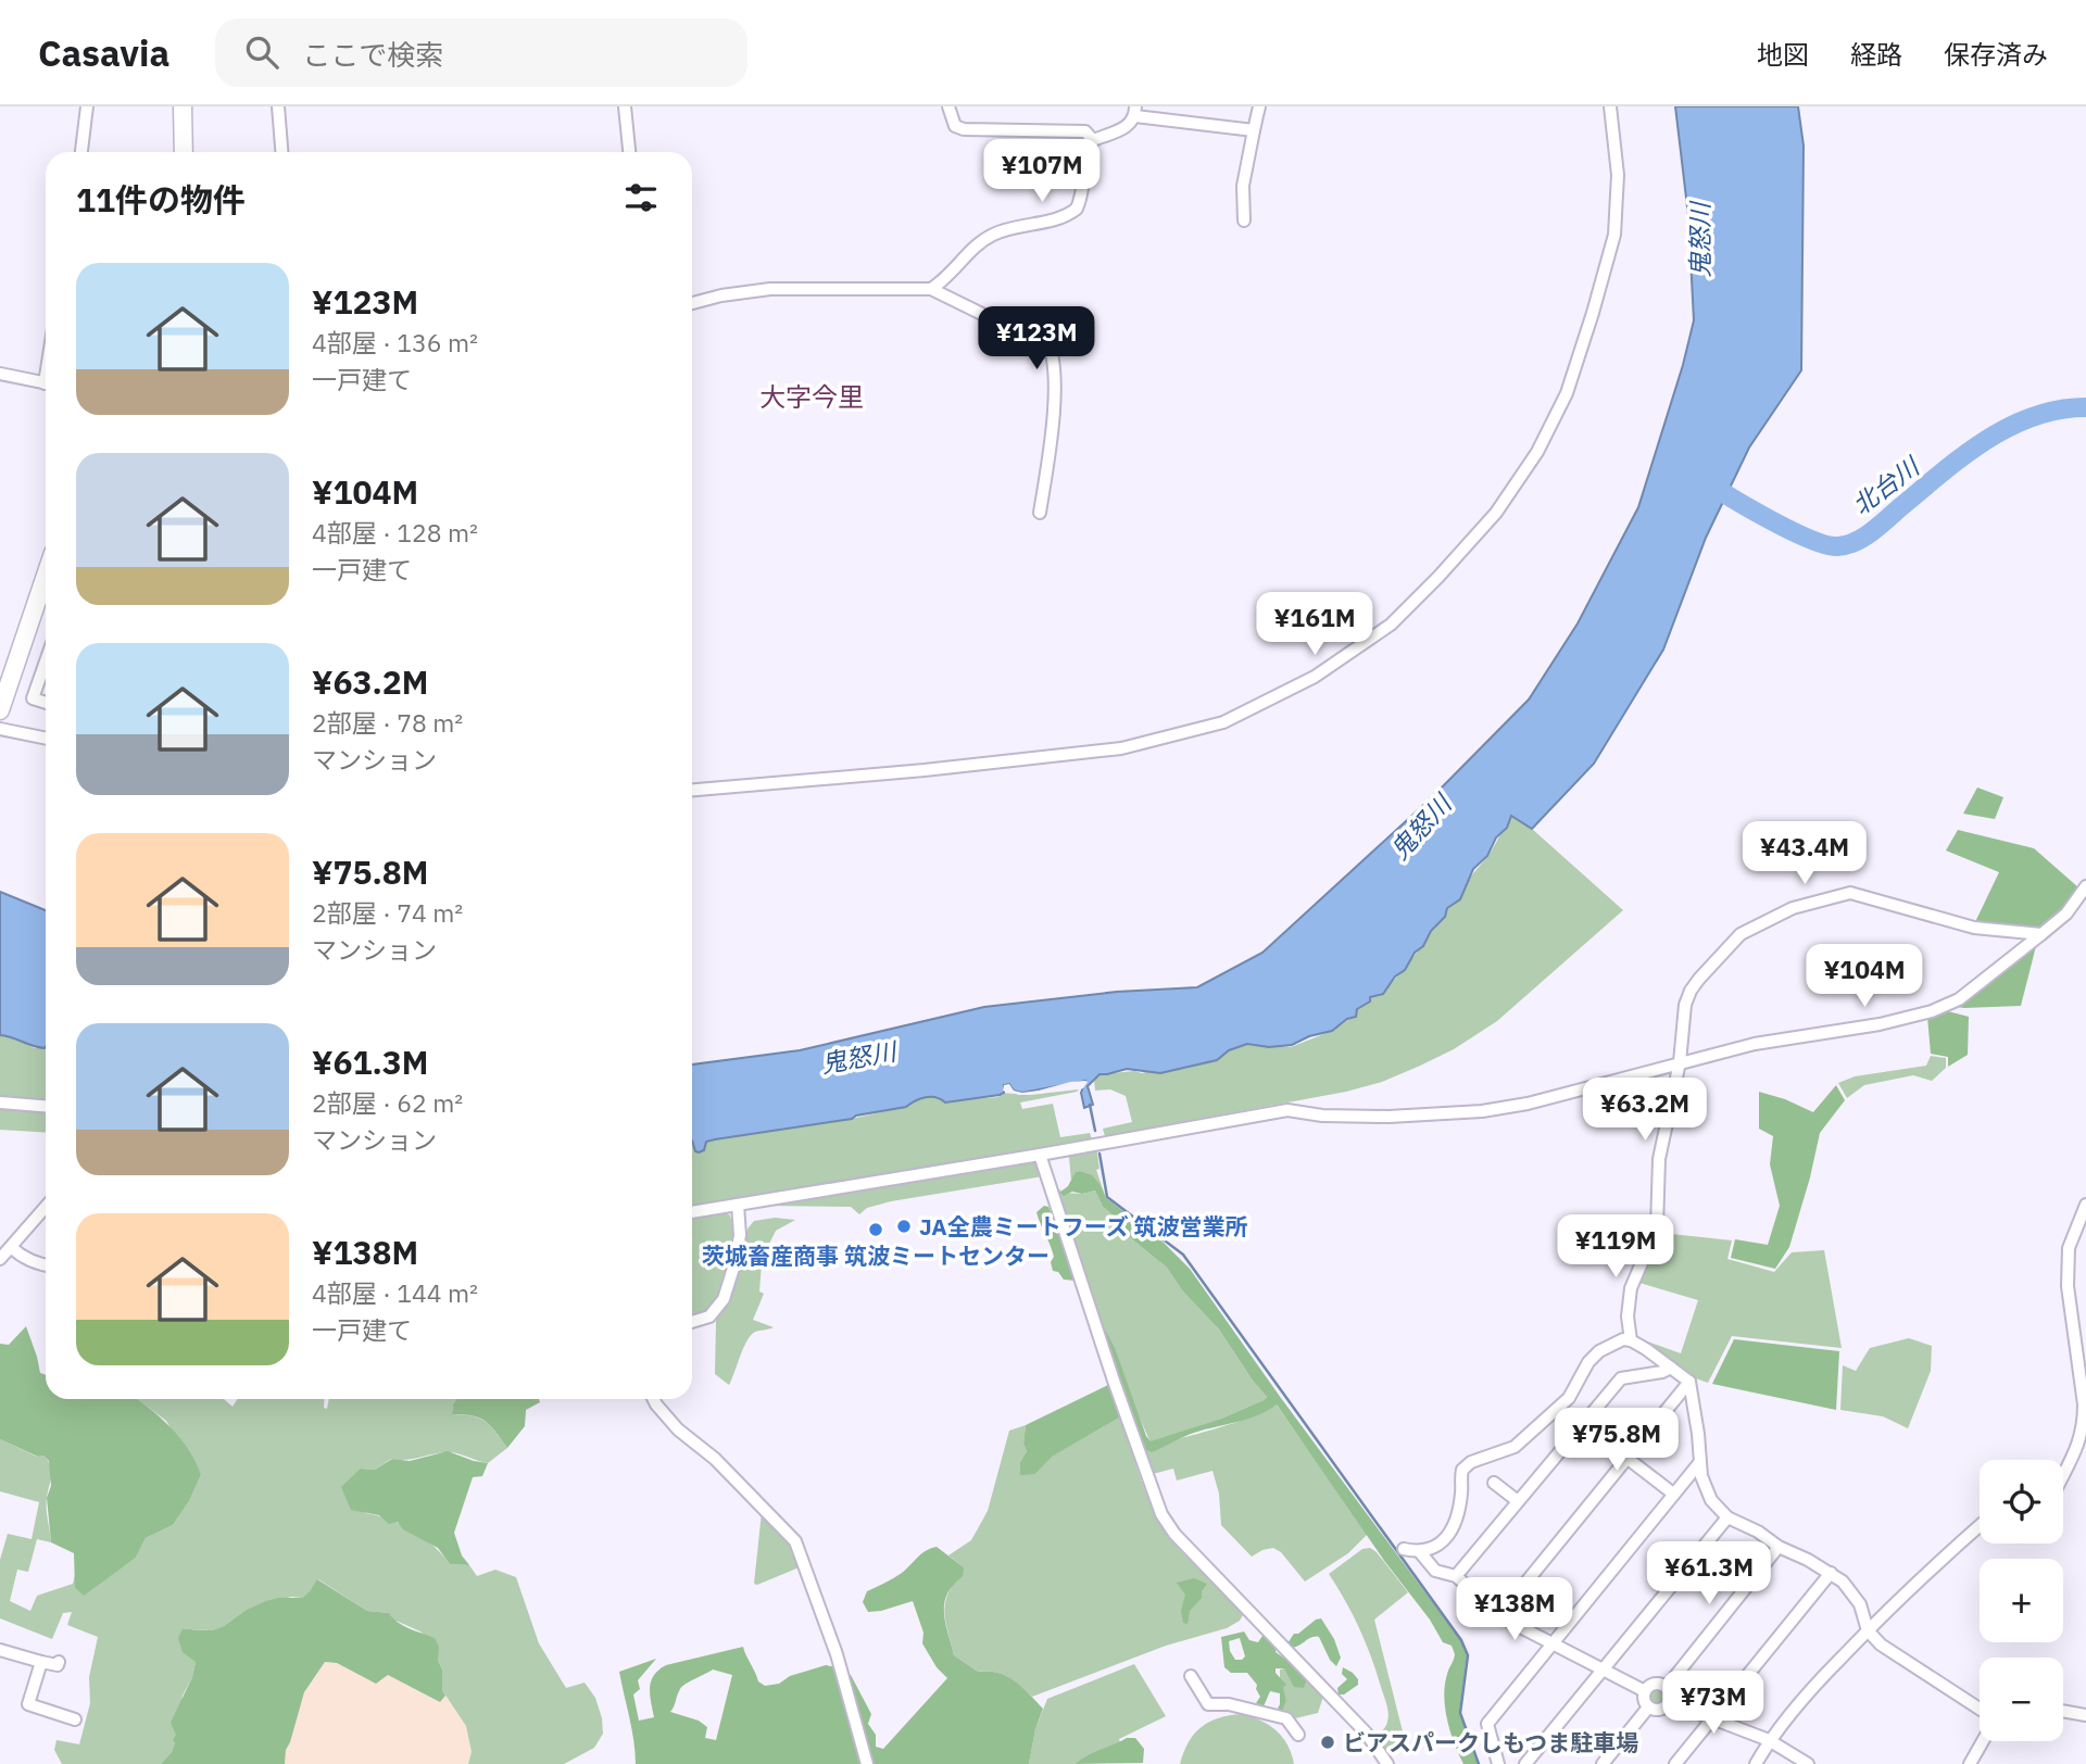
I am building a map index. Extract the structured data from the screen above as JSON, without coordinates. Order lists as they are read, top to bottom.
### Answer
{
  "districts": ["大字今里"],
  "water": ["鬼怒川", "北台川"],
  "places": ["JA全農ミートフーズ 筑波営業所", "茨城畜産商事 筑波ミートセンター", "ビアスパークしもつま駐車場"],
  "page": {
    "header": "Casavia",
    "search": "ここで検索",
    "nav": ["地図", "経路", "保存済み"],
    "price": [
      "¥107M",
      "¥123M",
      "¥161M",
      "¥43.4M",
      "¥104M",
      "¥63.2M",
      "¥119M",
      "¥75.8M",
      "¥61.3M",
      "¥138M",
      "¥73M"
    ],
    "heading": "11件の物件",
    "list": [
      {
        "name": "¥123M",
        "note": "4部屋 · 136 m² · 一戸建て"
      },
      {
        "name": "¥104M",
        "note": "4部屋 · 128 m² · 一戸建て"
      },
      {
        "name": "¥63.2M",
        "note": "2部屋 · 78 m² · マンション"
      },
      {
        "name": "¥75.8M",
        "note": "2部屋 · 74 m² · マンション"
      },
      {
        "name": "¥61.3M",
        "note": "2部屋 · 62 m² · マンション"
      },
      {
        "name": "¥138M",
        "note": "4部屋 · 144 m² · 一戸建て"
      }
    ],
    "map_buttons": ["+", "−"]
  }
}
